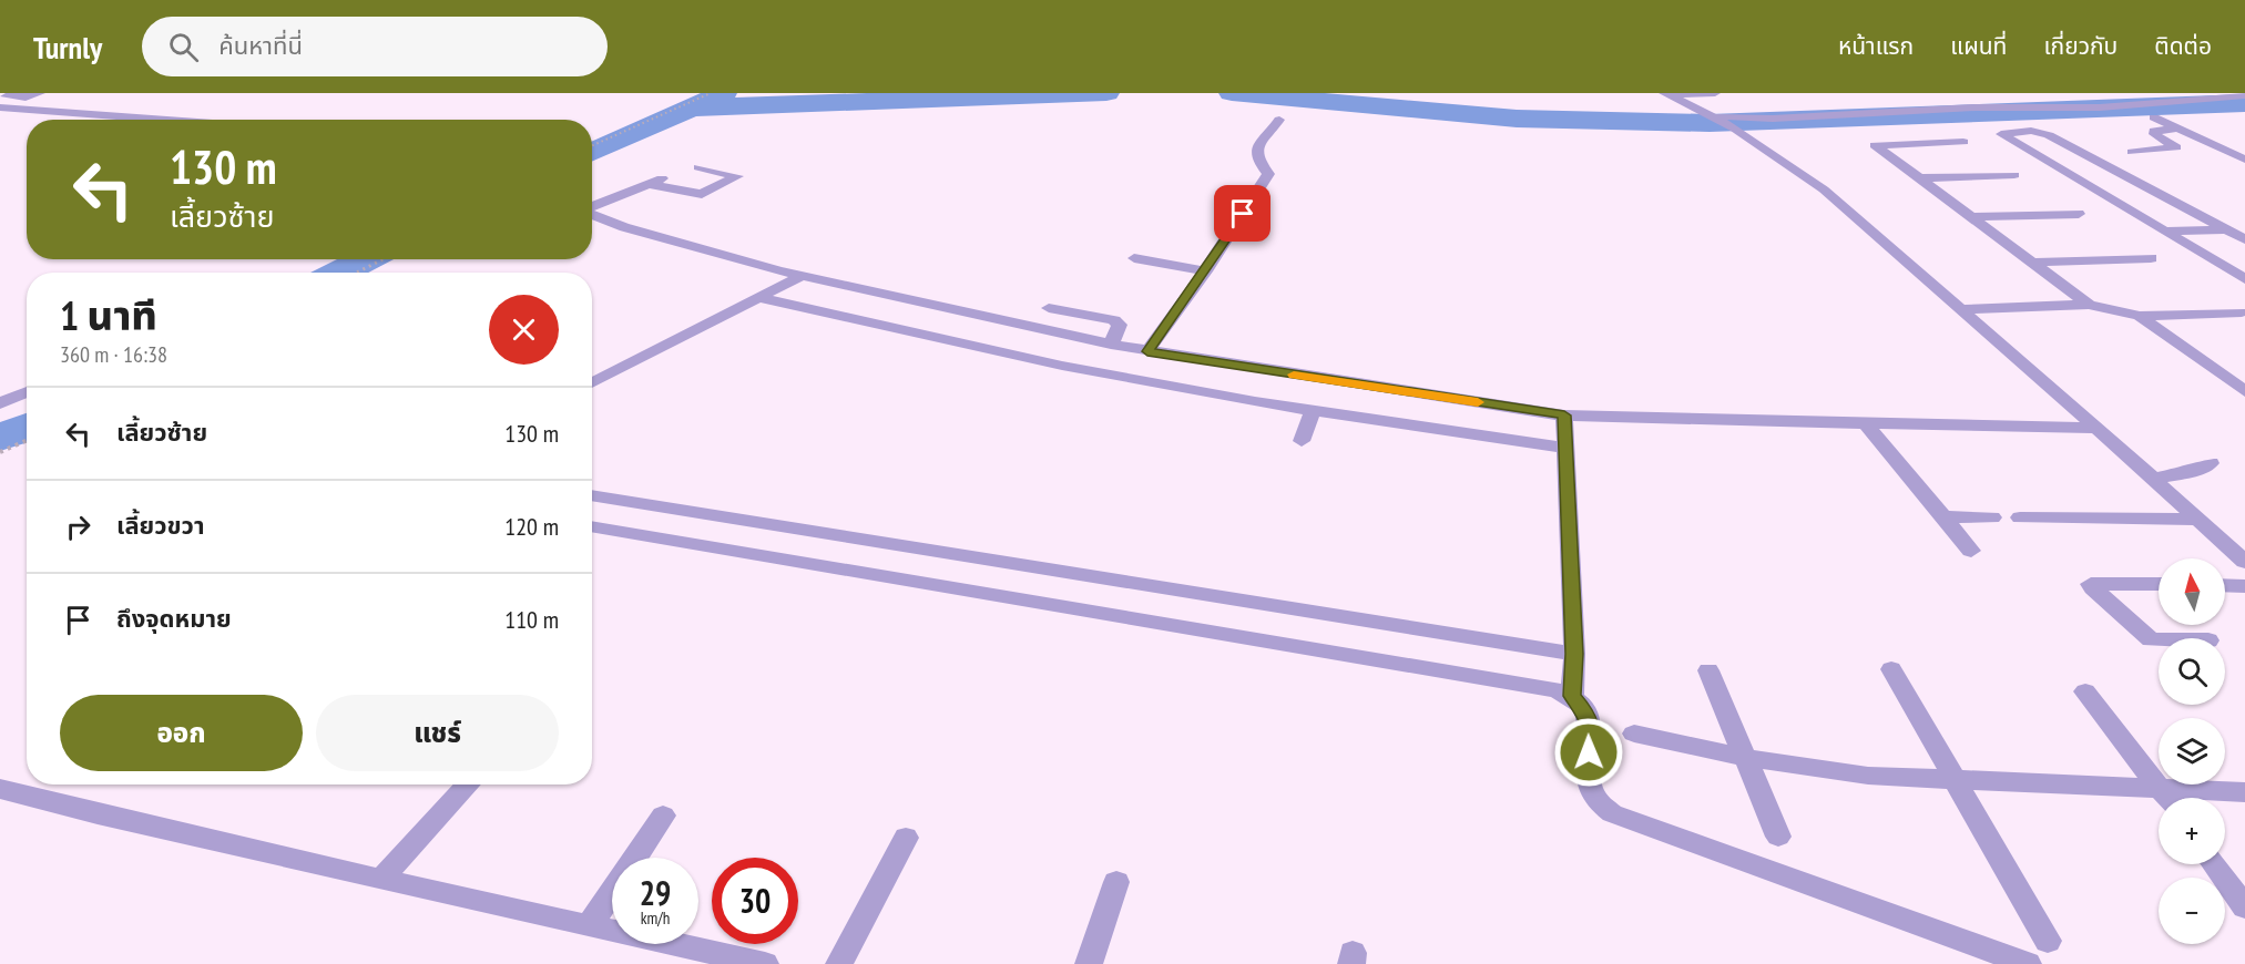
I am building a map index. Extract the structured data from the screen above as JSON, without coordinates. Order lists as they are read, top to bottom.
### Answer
{
  "north": "top",
  "page": {
    "header": "Turnly",
    "search": "ค้นหาที่นี่",
    "nav": [
      "หน้าแรก",
      "แผนที่",
      "เกี่ยวกับ",
      "ติดต่อ"
    ],
    "turn": ["130 m", "เลี้ยวซ้าย"],
    "heading": ["1 นาที", "360 m · 16:38"],
    "list": [
      {
        "name": "เลี้ยวซ้าย",
        "value": "130 m"
      },
      {
        "name": "เลี้ยวขวา",
        "value": "120 m"
      },
      {
        "name": "ถึงจุดหมาย",
        "value": "110 m"
      }
    ],
    "map_buttons": ["+", "−"],
    "buttons": ["ออก", "แชร์"],
    "speed": "29 km/h",
    "limit": "30"
  }
}
